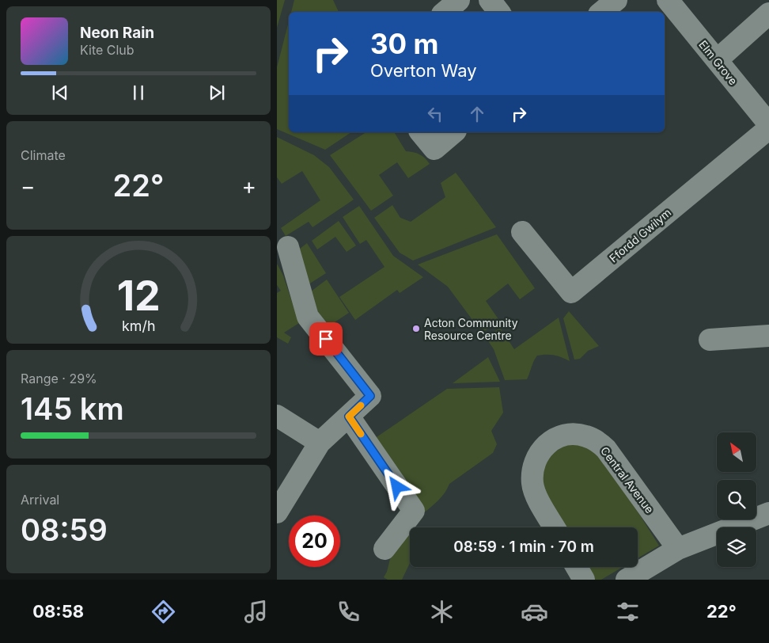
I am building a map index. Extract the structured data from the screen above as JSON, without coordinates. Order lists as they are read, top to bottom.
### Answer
{
  "streets": {
    "street": ["Elm Grove", "Ffordd Gwilym", "Central Avenue"]
  },
  "places": ["Acton Community Resource Centre"],
  "north": "top left",
  "page": {
    "turn": ["30 m", "Overton Way"],
    "song": ["Neon Rain", "Kite Club"],
    "tile": [
      "Climate",
      ["Range · 29%", "145 km"],
      ["Arrival", "08:59"]
    ],
    "heat": ["−", "22°", "+"],
    "limit": "20",
    "trip": "08:59 · 1 min · 70 m",
    "tabs": ["08:58", "22°"],
    "gauge": ["12", "km/h"]
  }
}
